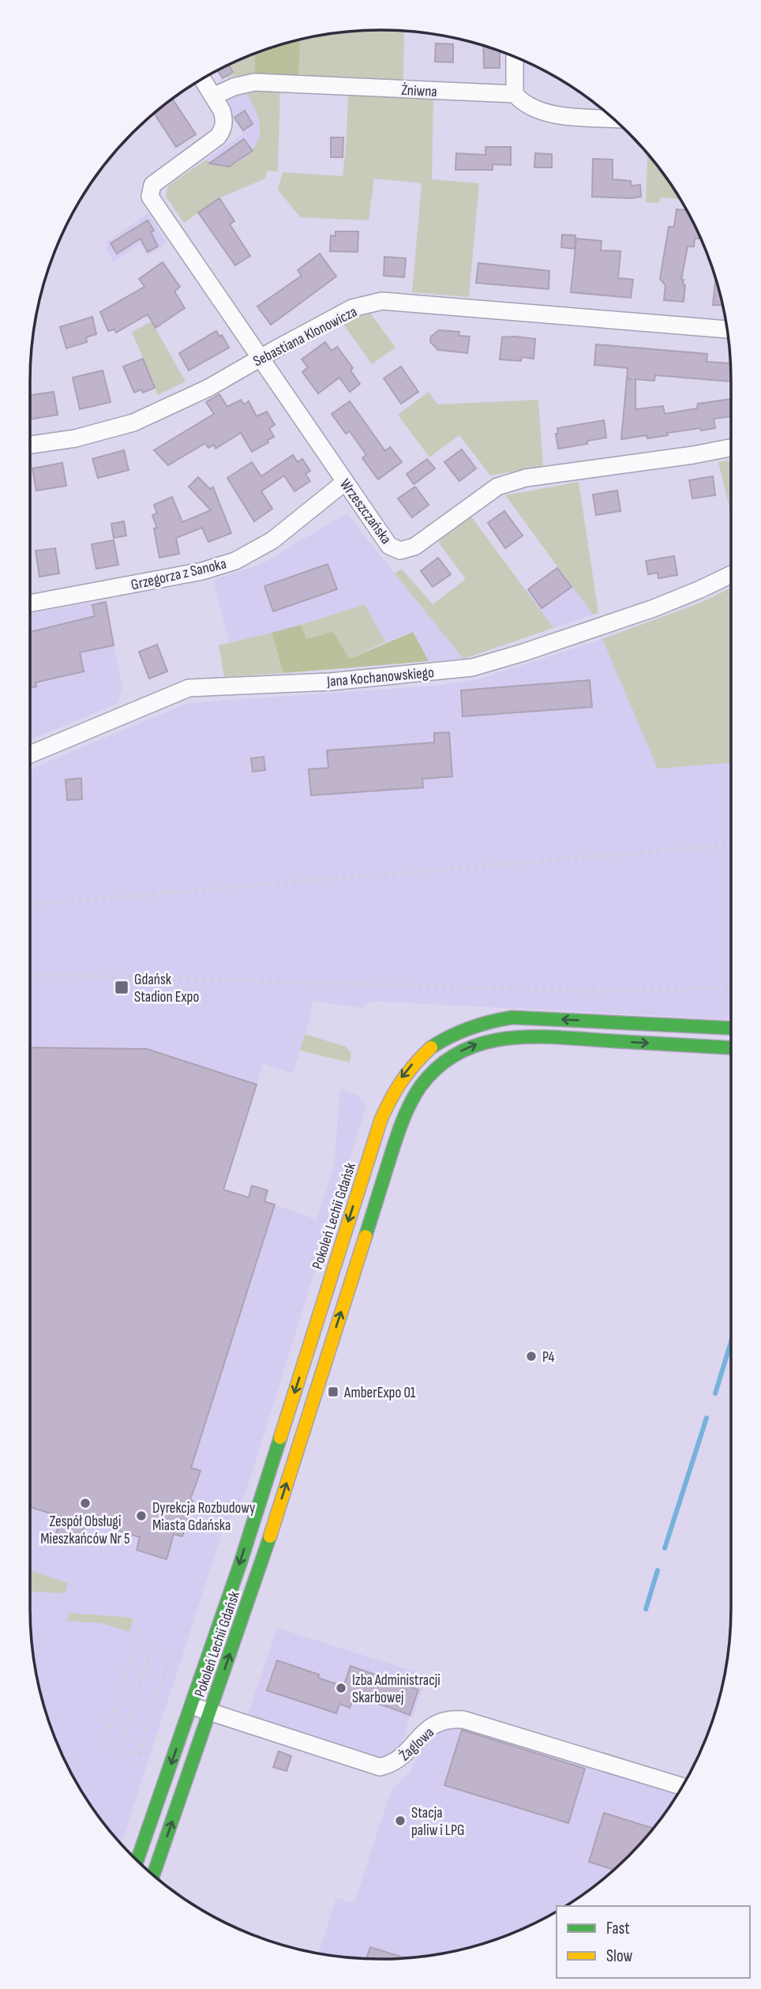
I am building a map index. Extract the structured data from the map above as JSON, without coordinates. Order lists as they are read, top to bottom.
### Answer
{
  "streets": {
    "street": [
      "Żniwna",
      "Sebastiana Klonowicza",
      "Wrzeszczańska",
      "Grzegorza z Sanoka",
      "Jana Kochanowskiego",
      "Pokoleń Lechii Gdańsk",
      "Żaglowa"
    ]
  },
  "crossings": [
    ["Żniwna", "Wrzeszczańska"],
    ["Sebastiana Klonowicza", "Wrzeszczańska"],
    ["Wrzeszczańska", "Grzegorza z Sanoka"],
    ["Pokoleń Lechii Gdańsk", "Żaglowa"]
  ],
  "places": {
    "transit": ["Gdańsk Stadion Expo", "AmberExpo 01"],
    "other": [
      "P4",
      "Zespół Obsługi Mieszkańców Nr 5",
      "Dyrekcja Rozbudowy Miasta Gdańska",
      "Izba Administracji Skarbowej",
      "Stacja paliw i LPG"
    ]
  },
  "legend": ["Fast", "Slow"]
}
